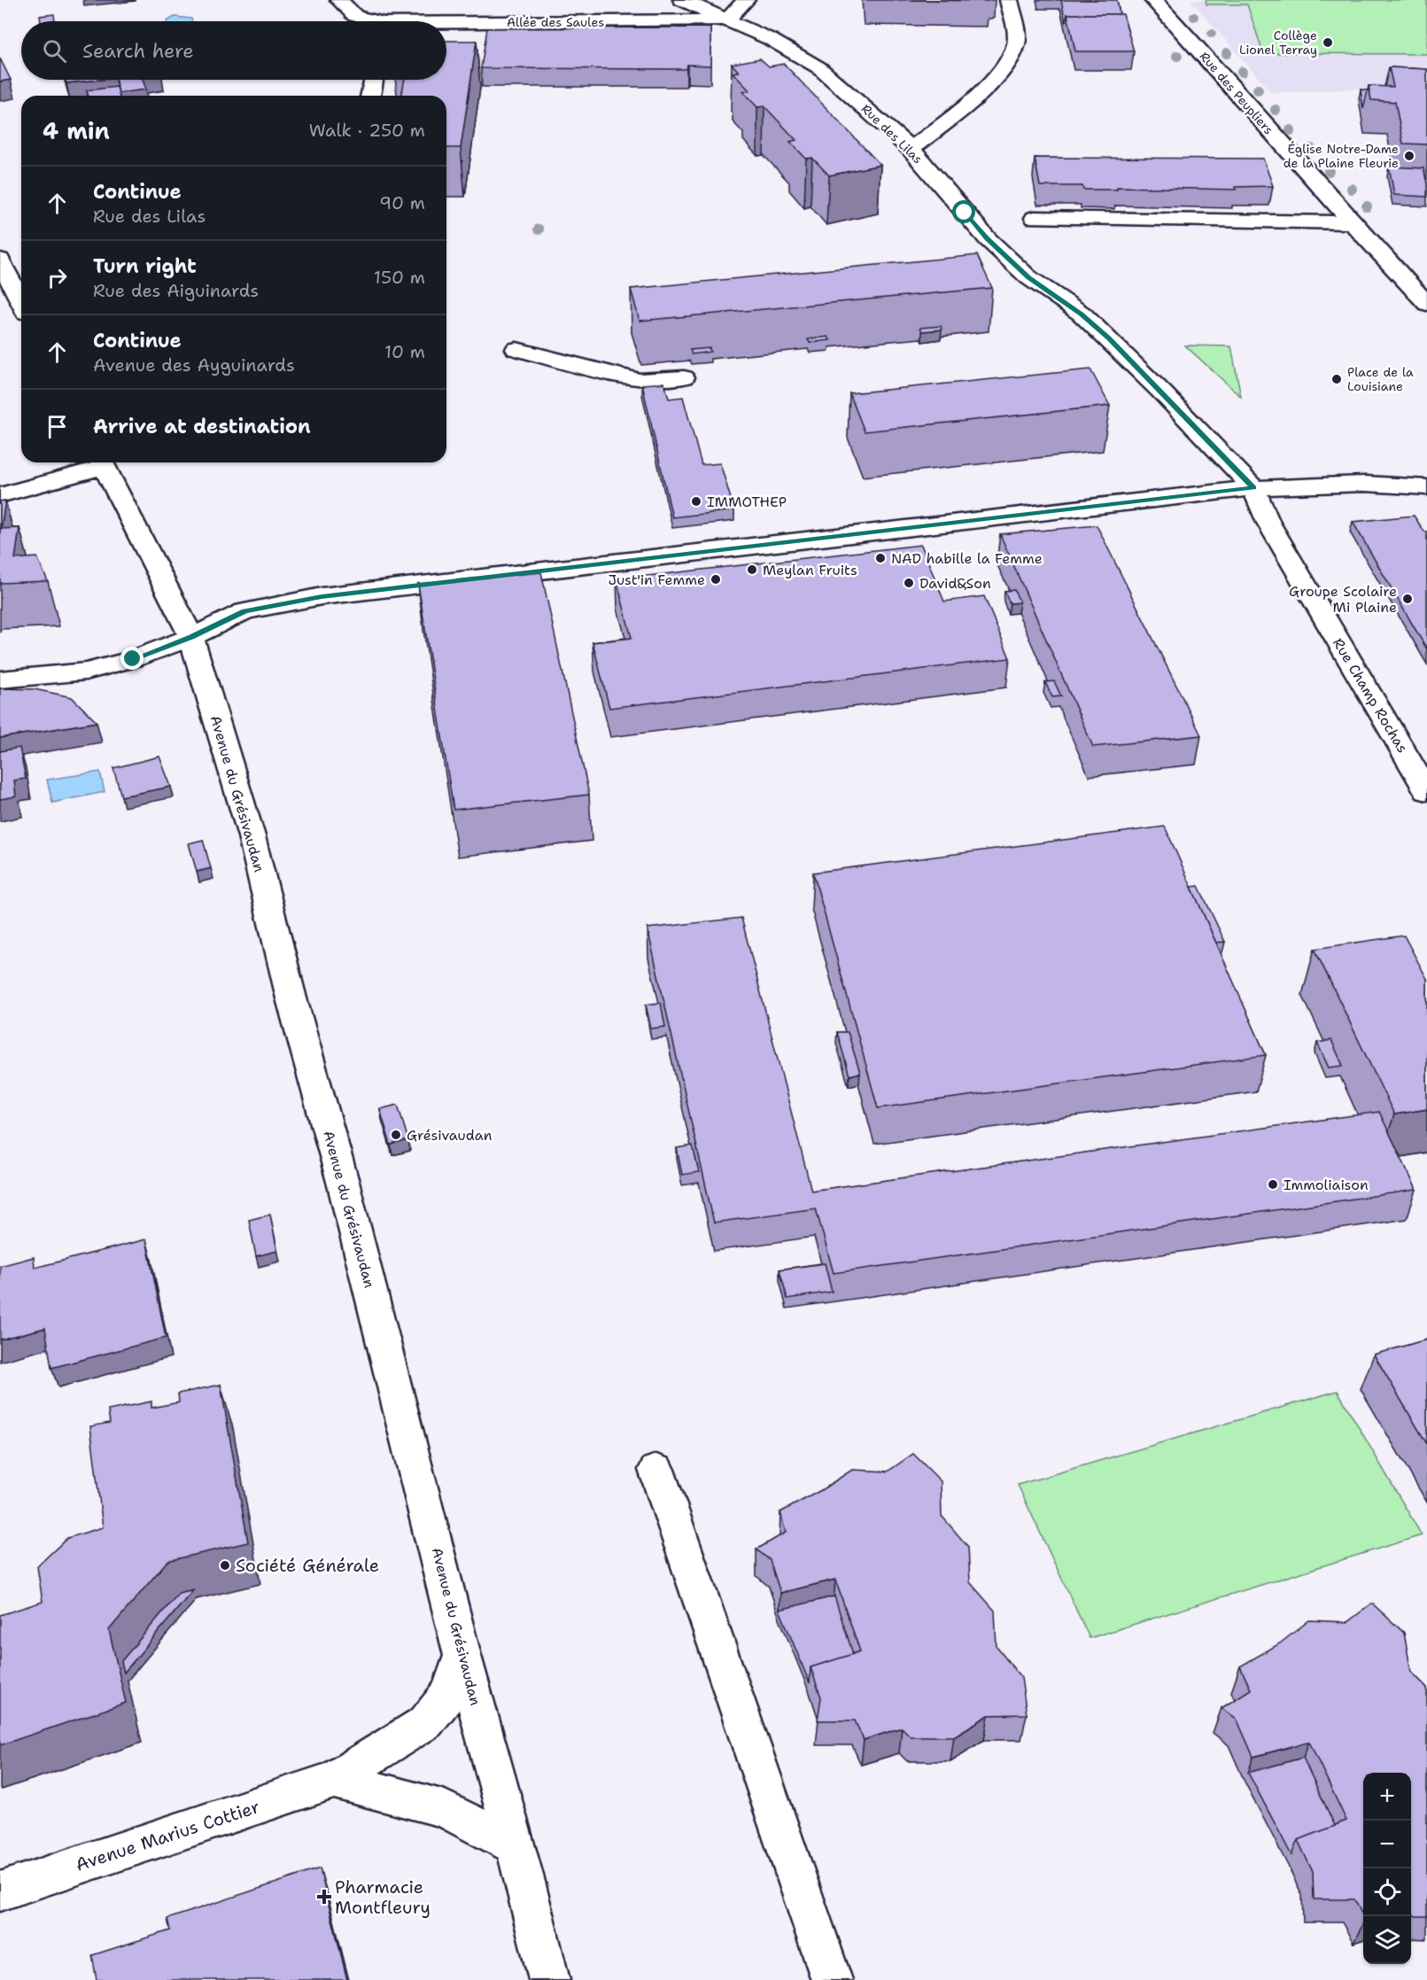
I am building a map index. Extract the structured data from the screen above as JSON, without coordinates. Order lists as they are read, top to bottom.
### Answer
{
  "streets": {
    "street": [
      "Allée des Saules",
      "Rue des Peupliers",
      "Rue des Lilas",
      "Rue Champ Rochas",
      "Avenue du Grésivaudan",
      "Avenue Marius Cottier"
    ]
  },
  "crossings": [
    ["Allée des Saules", "Rue des Lilas"],
    ["Rue des Lilas", "Rue Champ Rochas"],
    ["Avenue du Grésivaudan", "Avenue Marius Cottier"]
  ],
  "places": {
    "other": [
      "Collège Lionel Terray",
      "Église Notre-Dame de la Plaine Fleurie",
      "Place de la Louisiane",
      "IMMOTHEP",
      "NAD habille la Femme",
      "Meylan Fruits",
      "Just'in Femme",
      "David&Son",
      "Groupe Scolaire Mi Plaine",
      "Grésivaudan",
      "Immoliaison",
      "Société Générale"
    ],
    "health": ["Pharmacie Montfleury"]
  },
  "page": {
    "search": "Search here",
    "heading": ["4 min", "Walk · 250 m"],
    "list": [
      ["Continue", "Rue des Lilas", "90 m"],
      ["Turn right", "Rue des Aiguinards", "150 m"],
      ["Continue", "Avenue des Ayguinards", "10 m"],
      "Arrive at destination"
    ],
    "map_buttons": ["+", "−"]
  }
}
